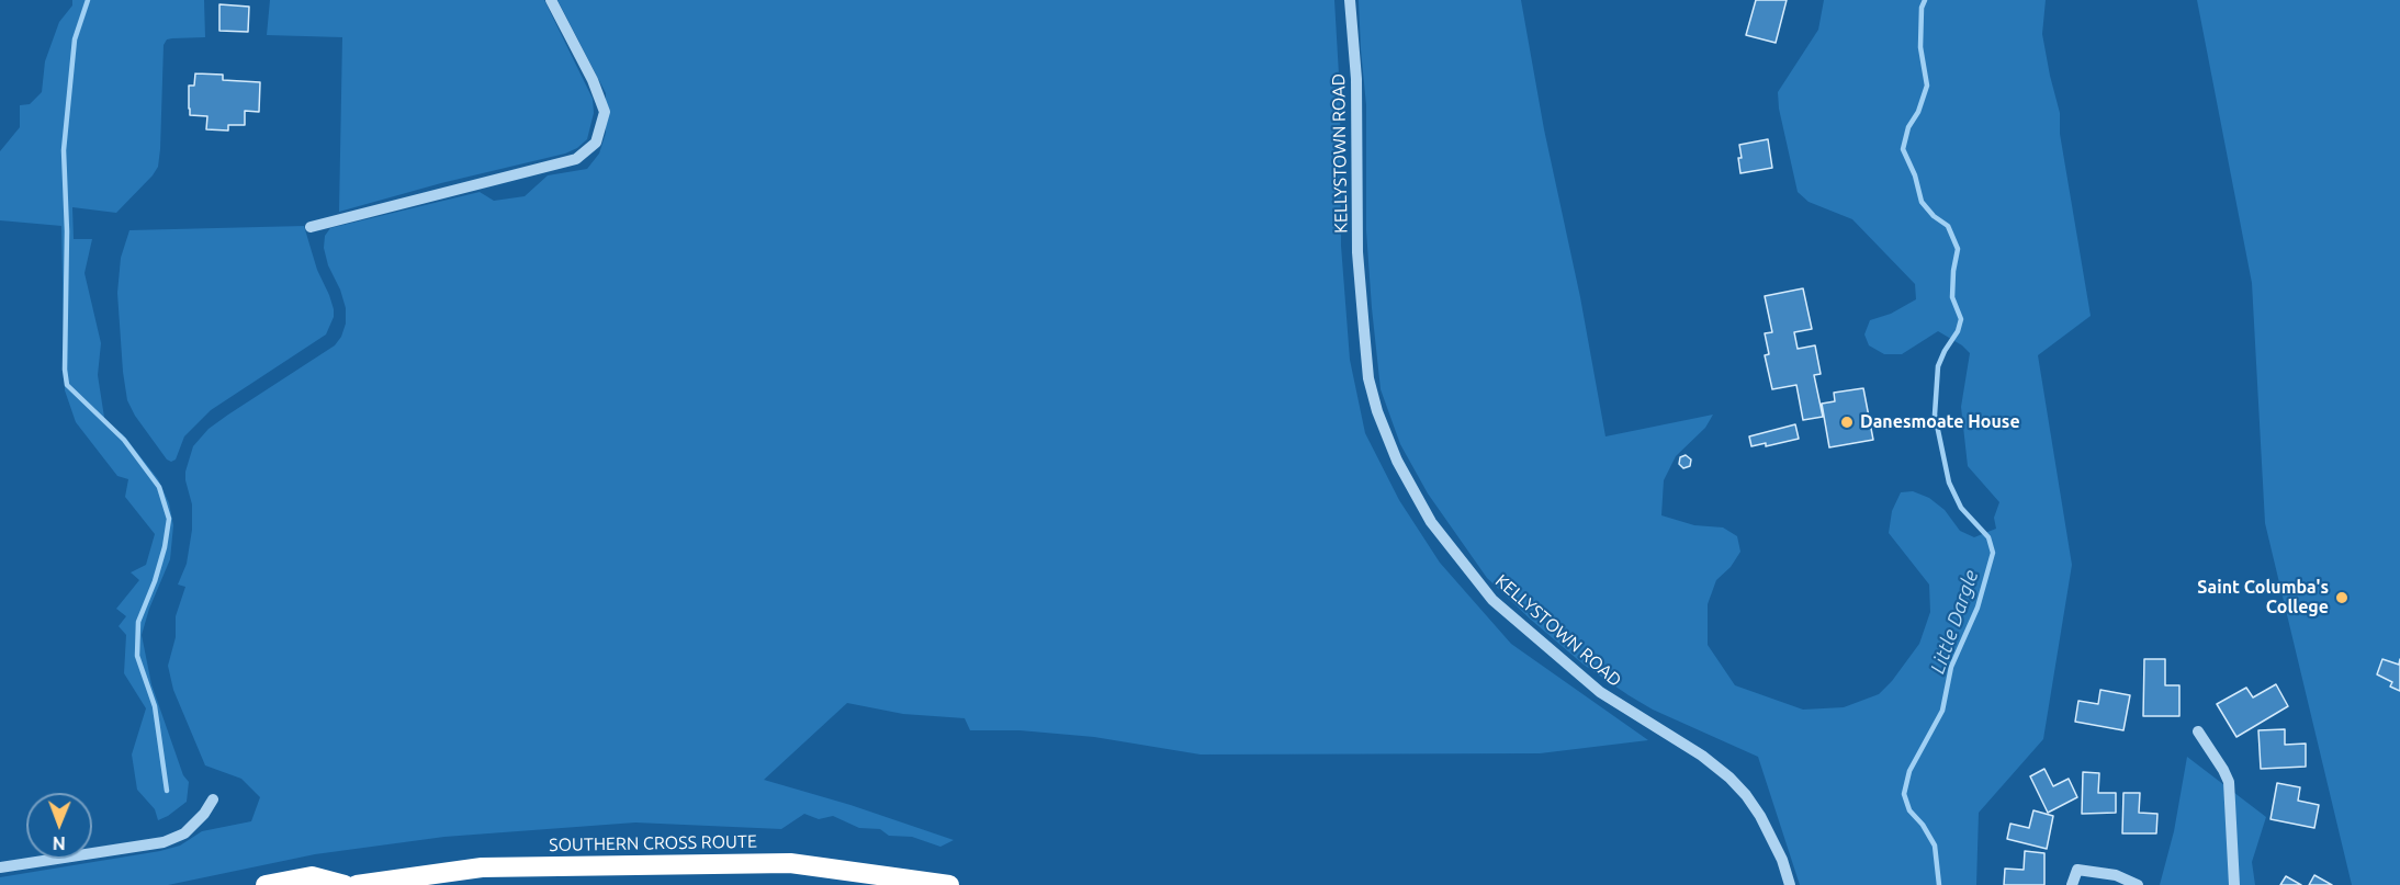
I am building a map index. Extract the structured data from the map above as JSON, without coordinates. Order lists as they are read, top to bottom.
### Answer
{
  "streets": {
    "highway": ["SOUTHERN CROSS ROUTE"],
    "street": ["KELLYSTOWN ROAD"]
  },
  "water": ["Little Dargle"],
  "places": ["Danesmoate House", "Saint Columba's College"],
  "north": "bottom"
}
